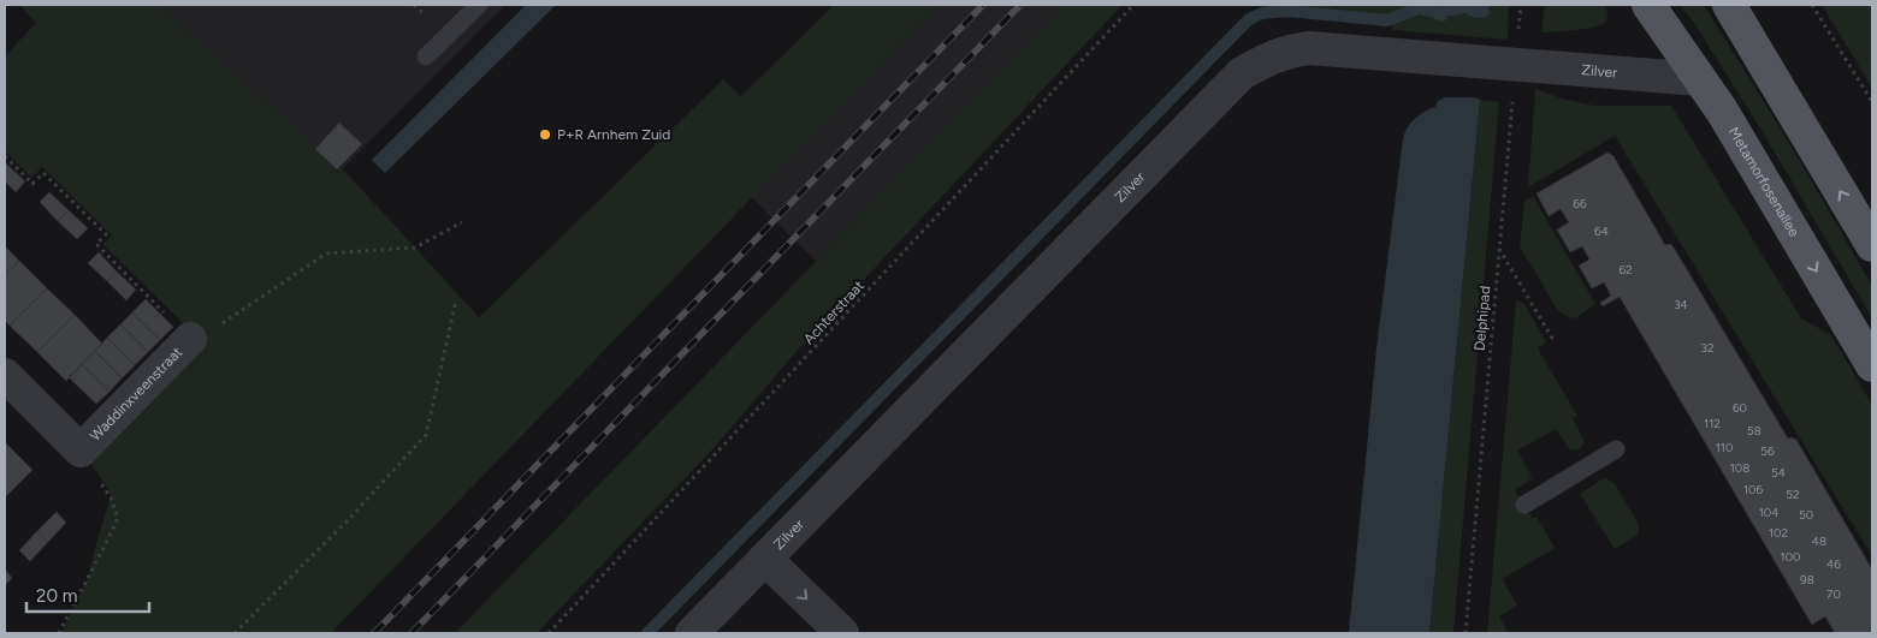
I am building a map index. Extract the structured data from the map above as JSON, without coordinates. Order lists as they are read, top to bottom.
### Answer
{
  "streets": {
    "main road": ["Metamorfosenallee"],
    "street": ["Zilver", "Waddinxveenstraat"],
    "path": ["Achterstraat", "Delphipad"]
  },
  "crossings": [
    ["Zilver", "Metamorfosenallee"],
    ["Zilver", "Delphipad"]
  ],
  "places": ["P+R Arnhem Zuid"],
  "house_numbers": [
    "66",
    "64",
    "62",
    "34",
    "32",
    "60",
    "112",
    "58",
    "110",
    "56",
    "108",
    "54",
    "106",
    "52",
    "104",
    "50",
    "102",
    "48",
    "100",
    "46",
    "98",
    "70"
  ],
  "scale_bar": "20 m"
}
